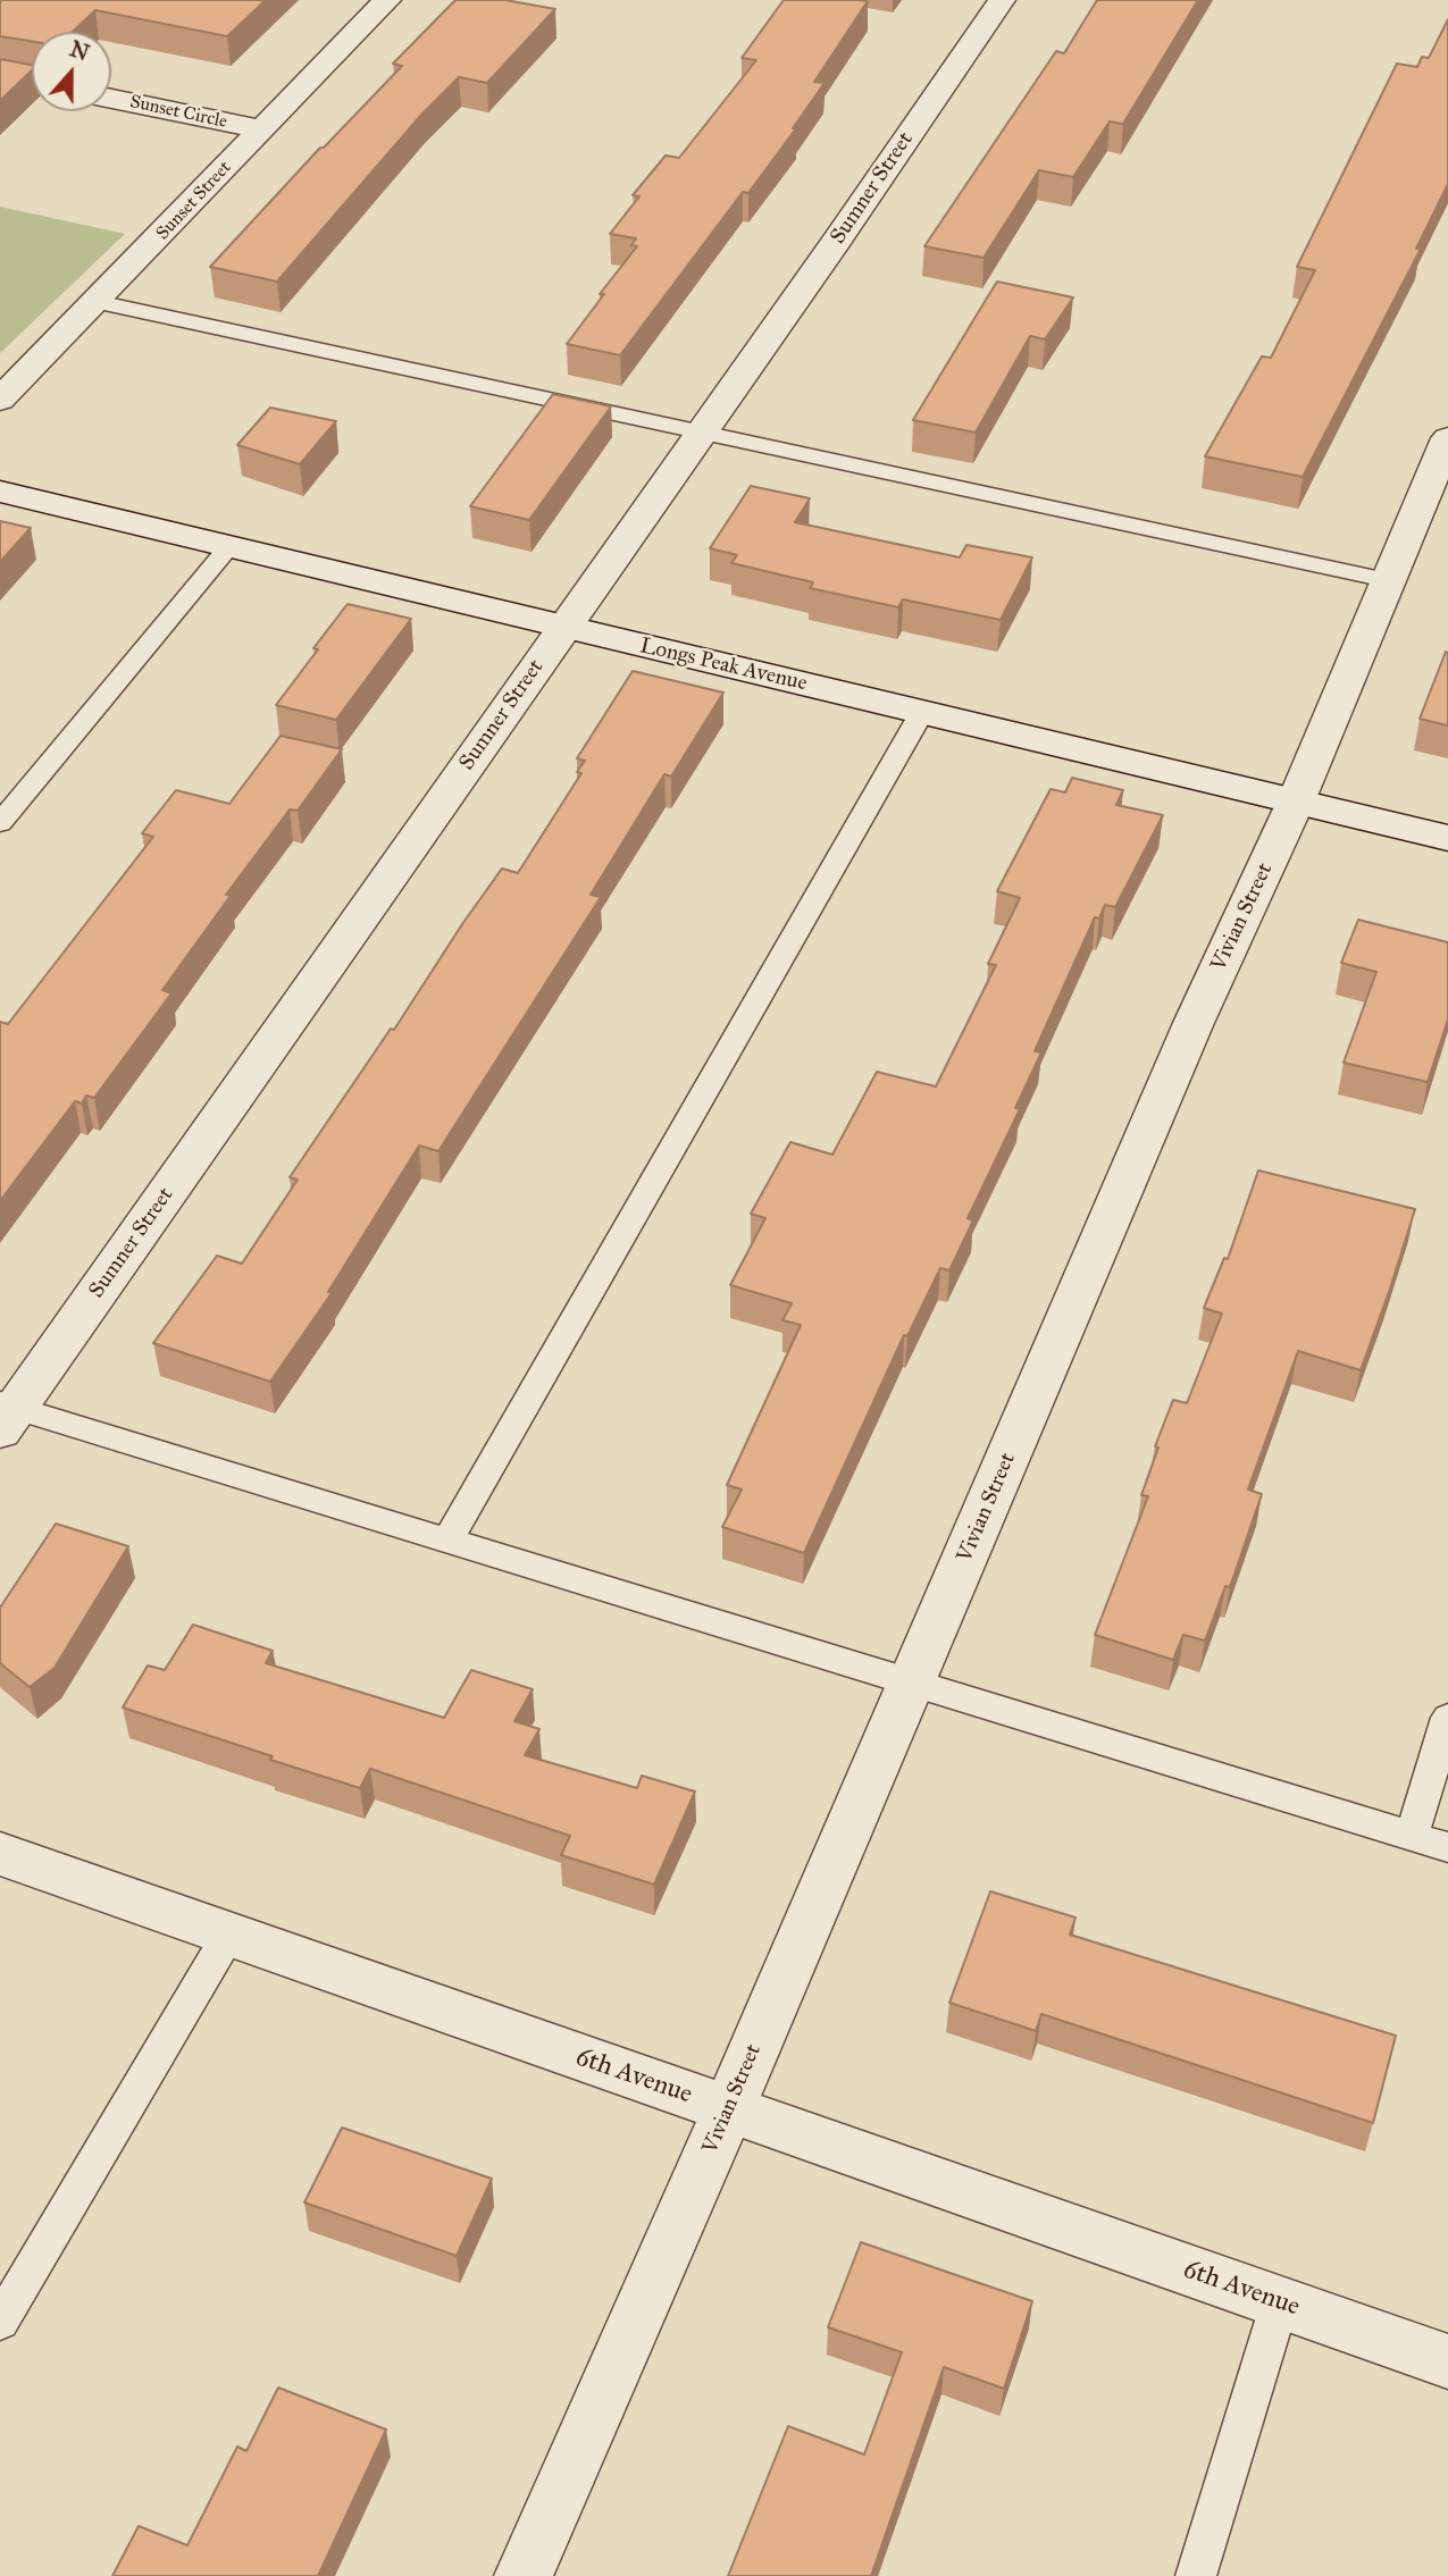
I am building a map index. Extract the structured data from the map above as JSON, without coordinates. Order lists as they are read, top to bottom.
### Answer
{
  "streets": {
    "street": [
      "Sunset Circle",
      "Sumner Street",
      "Sunset Street",
      "Longs Peak Avenue",
      "Vivian Street",
      "6th Avenue"
    ]
  },
  "crossings": [
    ["Sunset Circle", "Sunset Street"],
    ["Sumner Street", "Longs Peak Avenue"],
    ["Longs Peak Avenue", "Vivian Street"],
    ["Vivian Street", "6th Avenue"]
  ],
  "north": "top"
}
